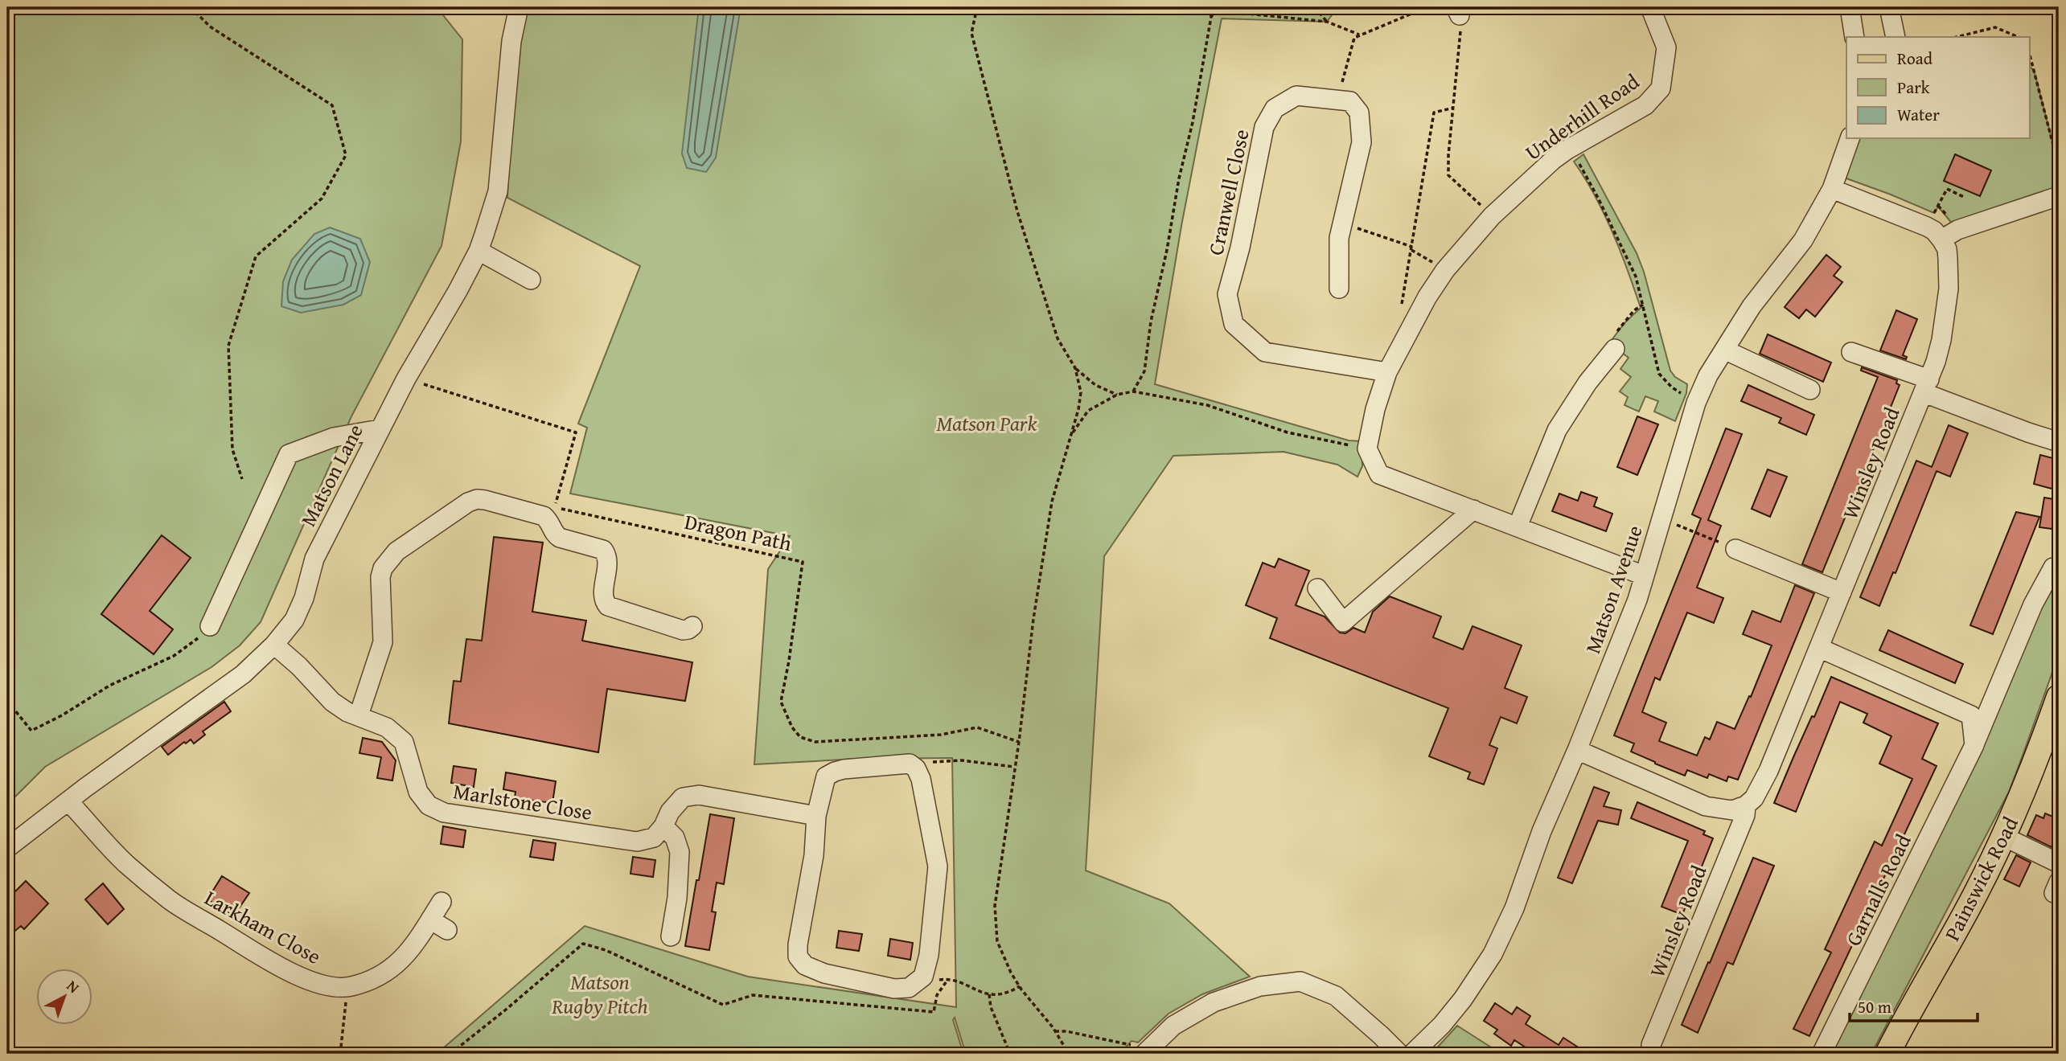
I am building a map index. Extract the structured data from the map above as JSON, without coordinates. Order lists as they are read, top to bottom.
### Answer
{
  "streets": {
    "main road": ["Painswick Road"],
    "street": [
      "Underhill Road",
      "Cranwell Close",
      "Winsley Road",
      "Matson Lane",
      "Matson Avenue",
      "Marlstone Close",
      "Garnalls Road",
      "Larkham Close"
    ],
    "path": ["Dragon Path"]
  },
  "crossings": [
    ["Underhill Road", "Cranwell Close"],
    ["Matson Lane", "Dragon Path"],
    ["Matson Lane", "Larkham Close"]
  ],
  "parks": ["Matson Park", "Matson Rugby Pitch"],
  "legend": ["Road", "Park", "Water"],
  "scale_bar": "50 m",
  "north": "top right"
}
